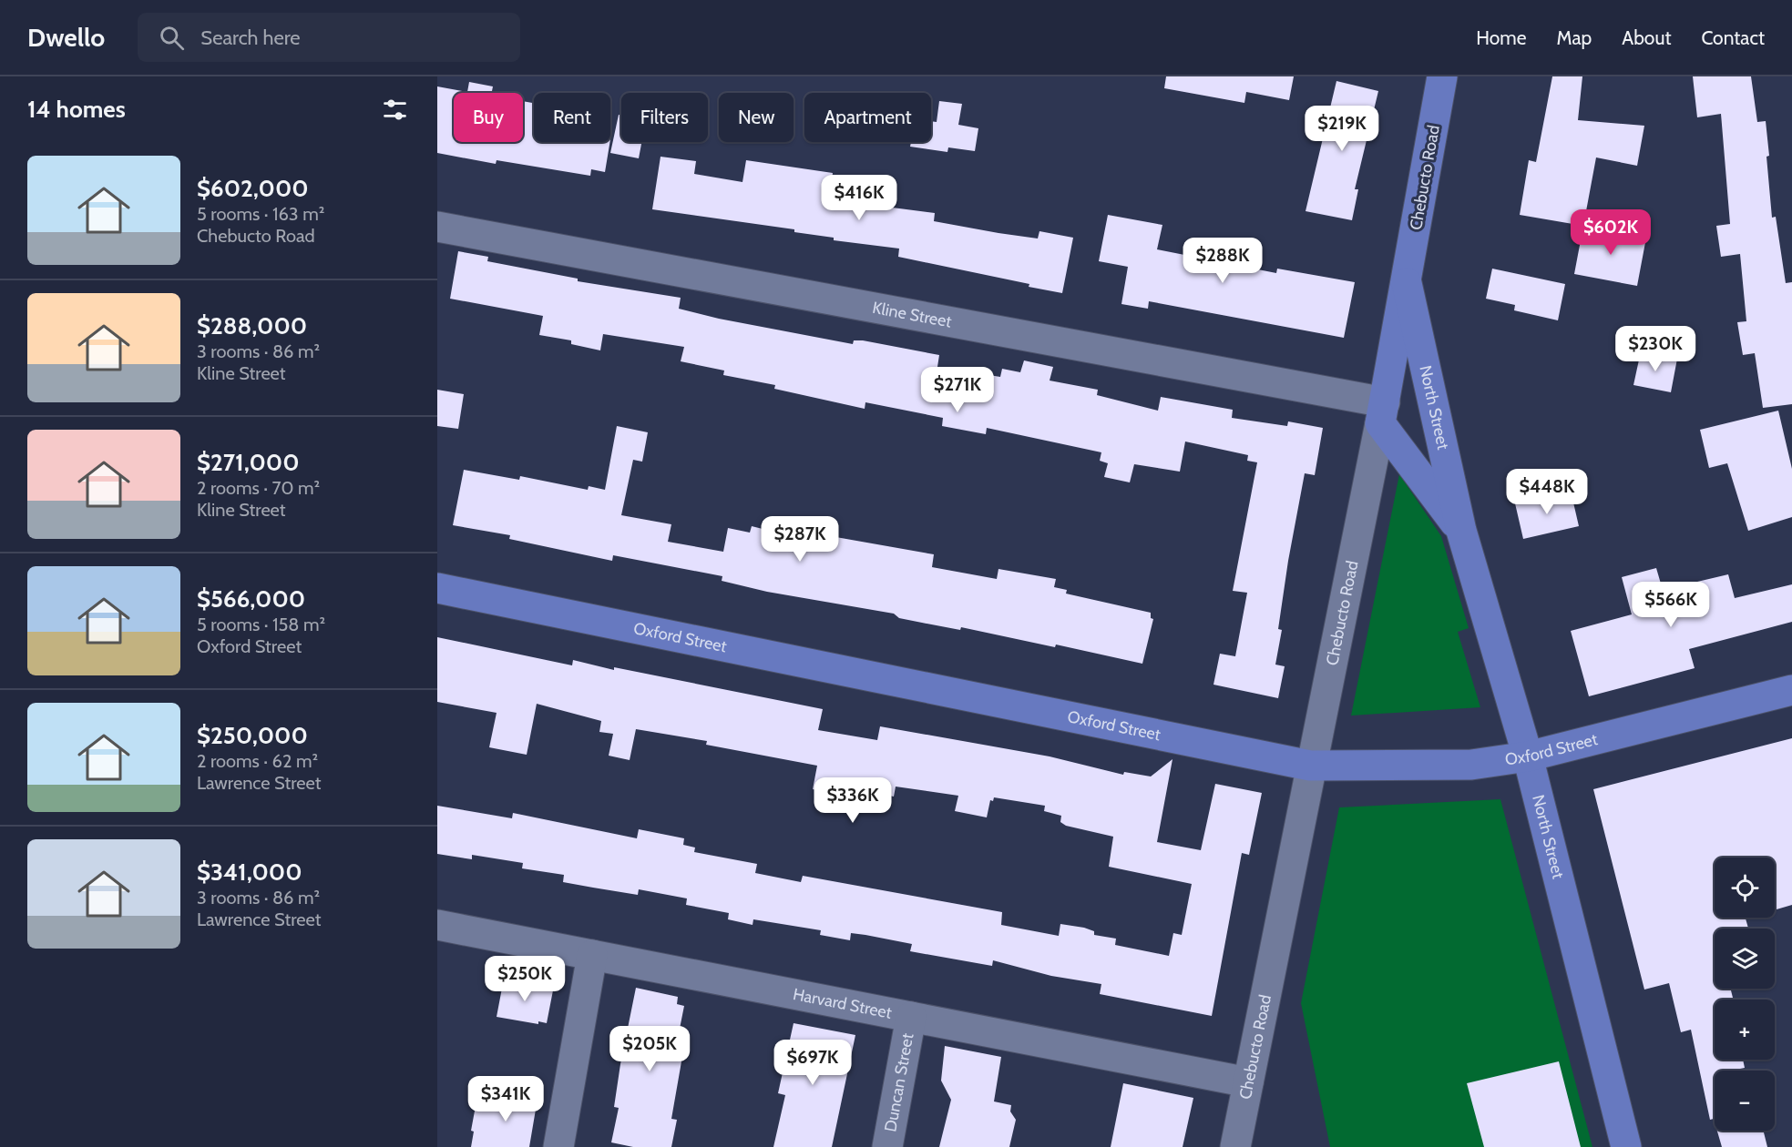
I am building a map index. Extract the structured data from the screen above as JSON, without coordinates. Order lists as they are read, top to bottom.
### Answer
{
  "streets": {
    "main road": ["Chebucto Road", "North Street", "Oxford Street"],
    "street": ["Kline Street", "Harvard Street", "Duncan Street"]
  },
  "crossings": [
    ["Chebucto Road", "Kline Street"],
    ["Chebucto Road", "North Street"],
    ["Chebucto Road", "Oxford Street"],
    ["Chebucto Road", "Harvard Street"],
    ["Kline Street", "North Street"],
    ["North Street", "Oxford Street"],
    ["Harvard Street", "Duncan Street"]
  ],
  "page": {
    "header": "Dwello",
    "search": "Search here",
    "nav": [
      "Home",
      "Map",
      "About",
      "Contact"
    ],
    "heading": "14 homes",
    "chip": [
      "Buy",
      "Rent",
      "Filters",
      "New",
      "Apartment"
    ],
    "price": [
      "$219K",
      "$416K",
      "$602K",
      "$288K",
      "$230K",
      "$271K",
      "$448K",
      "$287K",
      "$566K",
      "$336K",
      "$250K",
      "$205K",
      "$697K",
      "$341K"
    ],
    "list": [
      {
        "name": "$602,000",
        "note": "5 rooms · 163 m² · Chebucto Road"
      },
      {
        "name": "$288,000",
        "note": "3 rooms · 86 m² · Kline Street"
      },
      {
        "name": "$271,000",
        "note": "2 rooms · 70 m² · Kline Street"
      },
      {
        "name": "$566,000",
        "note": "5 rooms · 158 m² · Oxford Street"
      },
      {
        "name": "$250,000",
        "note": "2 rooms · 62 m² · Lawrence Street"
      },
      {
        "name": "$341,000",
        "note": "3 rooms · 86 m² · Lawrence Street"
      }
    ],
    "map_buttons": ["+", "−"]
  }
}
